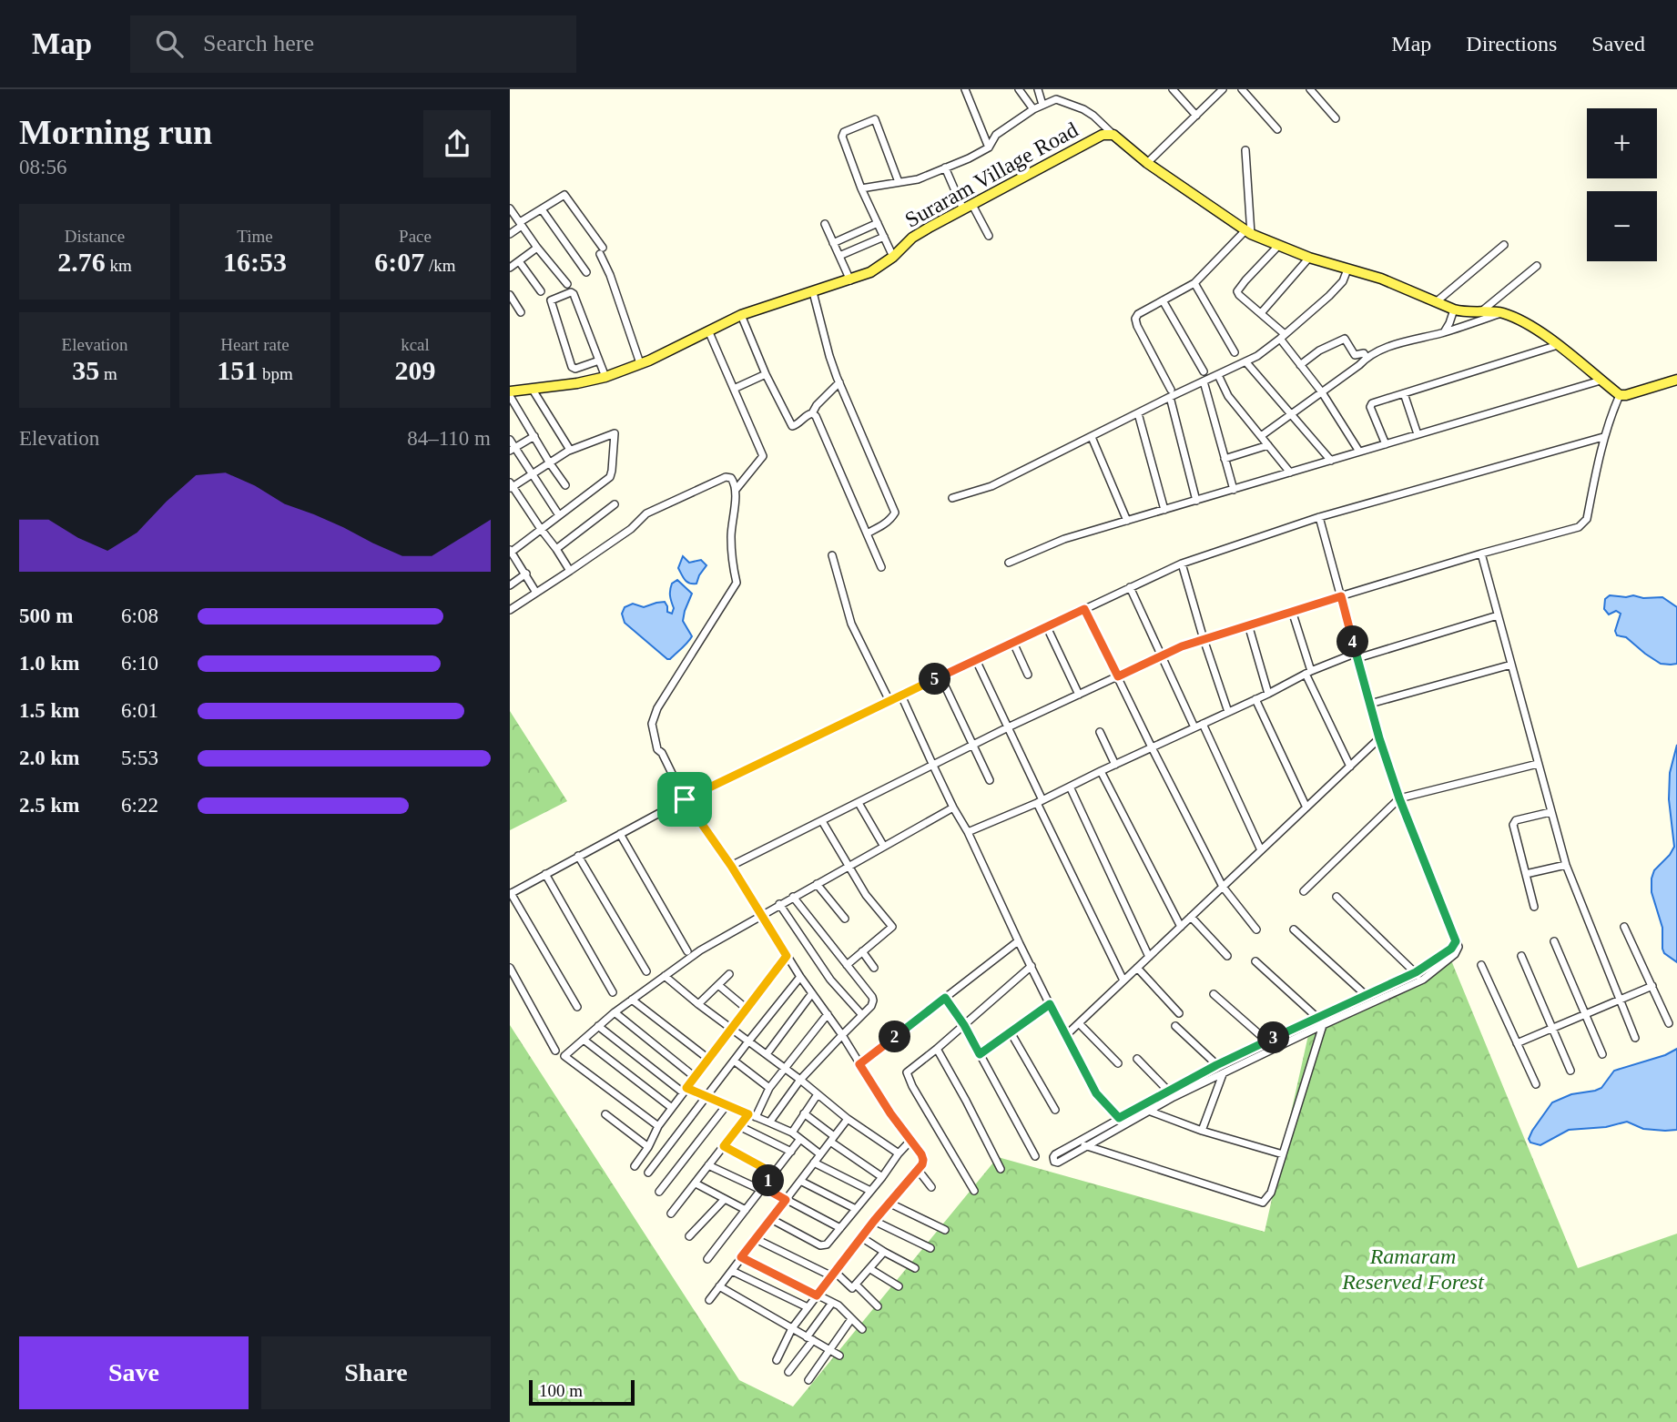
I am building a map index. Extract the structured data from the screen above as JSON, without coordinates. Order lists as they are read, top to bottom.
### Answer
{
  "streets": {
    "main road": ["Suraram Village Road"]
  },
  "parks": ["Ramaram Reserved Forest"],
  "scale_bar": "100 m",
  "page": {
    "header": "Map",
    "search": "Search here",
    "nav": ["Map", "Directions", "Saved"],
    "heading": ["Morning run", "08:56"],
    "map_buttons": ["+", "−"],
    "stats": [
      ["Distance", "2.76 km"],
      ["Time", "16:53"],
      ["Pace", "6:07 /km"],
      ["Elevation", "35 m"],
      ["Heart rate", "151 bpm"],
      ["kcal", "209"]
    ],
    "chart": ["Elevation", "84–110 m"],
    "list": [
      {
        "name": "500 m",
        "note": "6:08"
      },
      {
        "name": "1.0 km",
        "note": "6:10"
      },
      {
        "name": "1.5 km",
        "note": "6:01"
      },
      {
        "name": "2.0 km",
        "note": "5:53"
      },
      {
        "name": "2.5 km",
        "note": "6:22"
      }
    ],
    "pins": [
      "4",
      "5",
      "2",
      "3",
      "1"
    ],
    "buttons": ["Save", "Share"],
    "scale": "100 m"
  }
}
